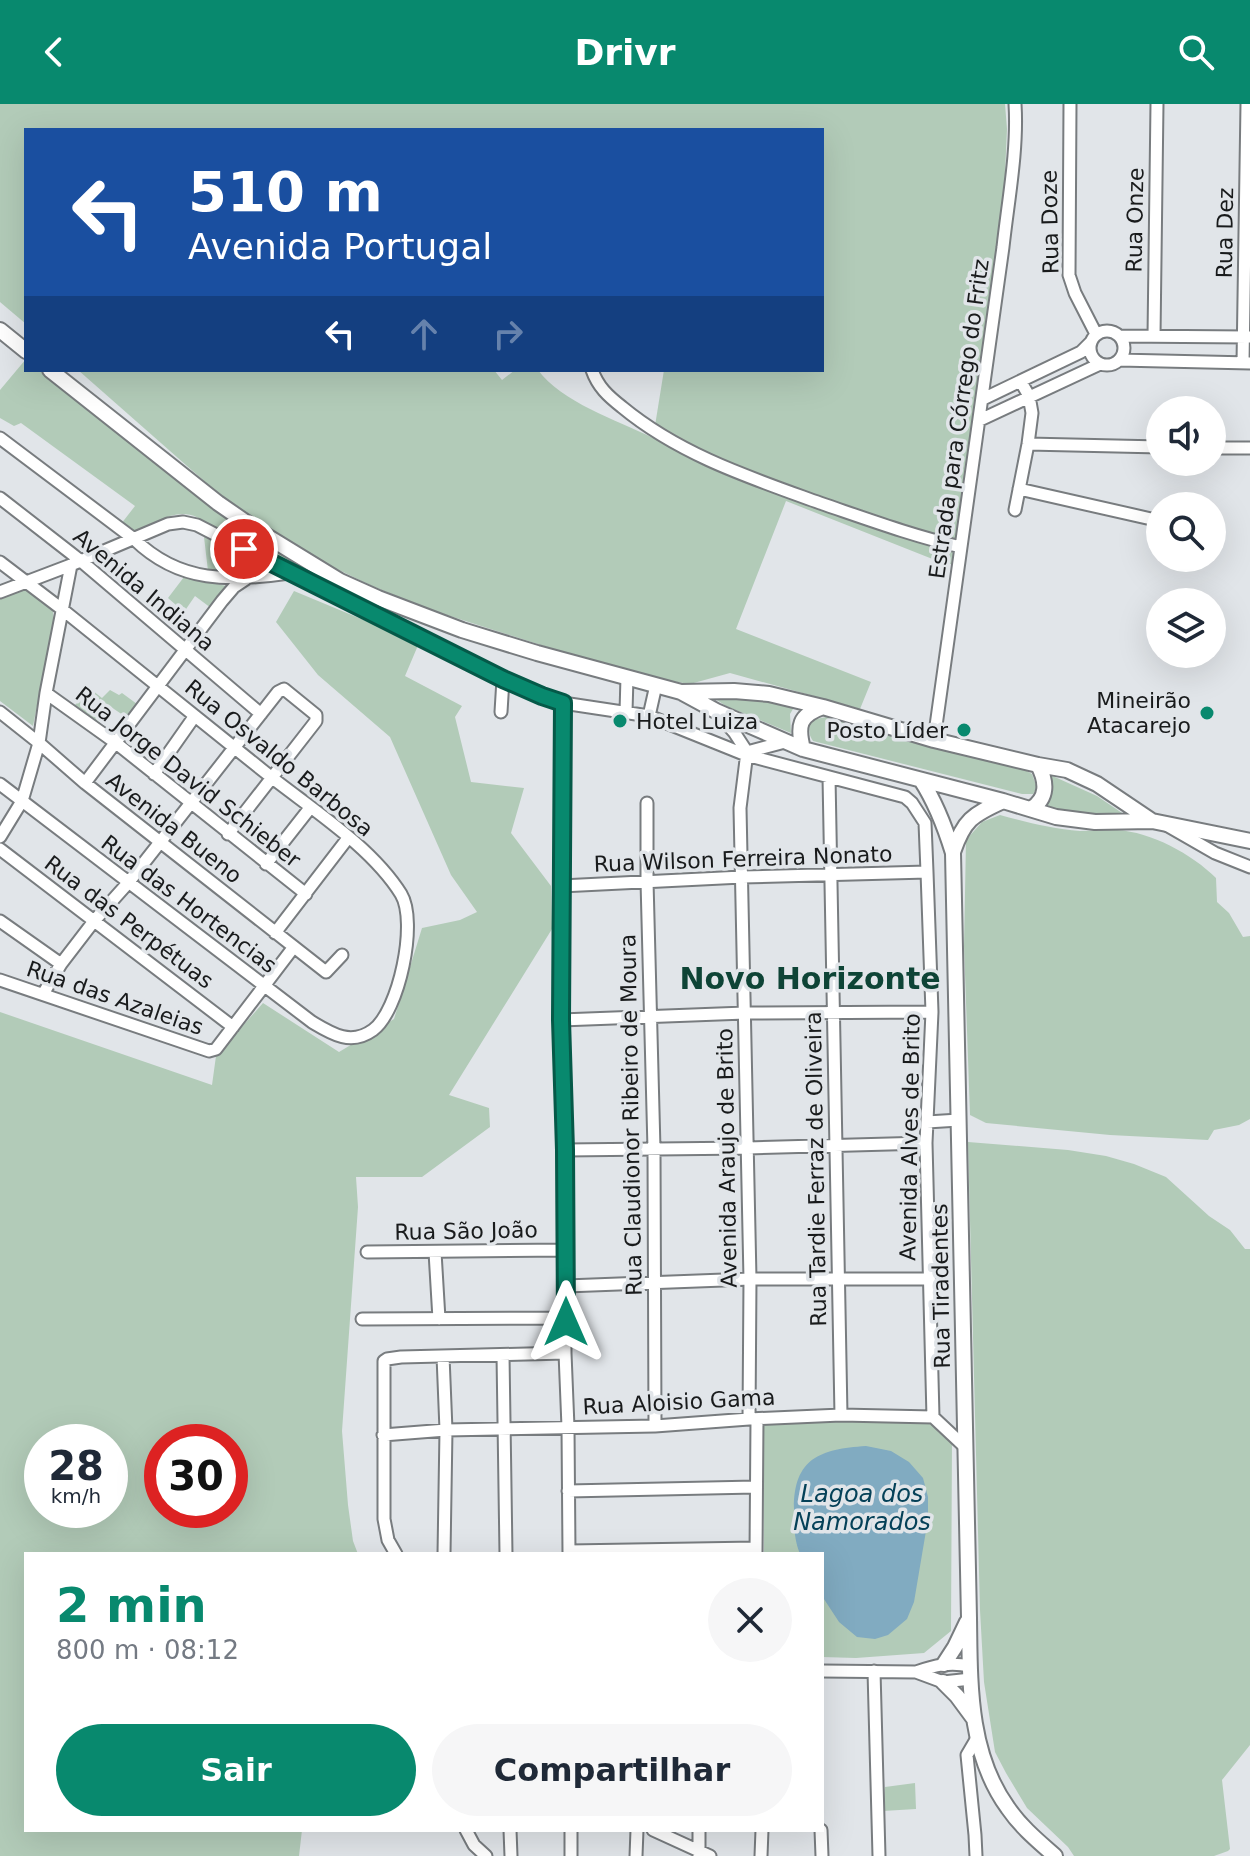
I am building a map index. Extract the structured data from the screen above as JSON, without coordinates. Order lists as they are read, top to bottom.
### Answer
{
  "streets": {
    "main road": ["Rua Tiradentes"],
    "street": [
      "Rua Onze",
      "Rua Doze",
      "Rua Dez",
      "Estrada para Córrego do Fritz",
      "Avenida Indiana",
      "Rua Osvaldo Barbosa",
      "Rua Jorge David Schieber",
      "Avenida Bueno",
      "Rua Wilson Ferreira Nonato",
      "Rua das Hortencias",
      "Rua das Perpétuas",
      "Rua das Azaleias",
      "Rua Claudionor Ribeiro de Moura",
      "Avenida Alves de Brito",
      "Avenida Araujo de Brito",
      "Rua Tardie Ferraz de Oliveira",
      "Rua São João",
      "Rua Aloisio Gama"
    ]
  },
  "crossings": [
    ["Rua Osvaldo Barbosa", "Rua das Hortencias"],
    ["Rua Wilson Ferreira Nonato", "Rua Claudionor Ribeiro de Moura"],
    ["Rua Wilson Ferreira Nonato", "Avenida Alves de Brito"],
    ["Rua Wilson Ferreira Nonato", "Avenida Araujo de Brito"],
    ["Rua Wilson Ferreira Nonato", "Rua Tardie Ferraz de Oliveira"],
    ["Rua das Perpétuas", "Rua das Azaleias"],
    ["Rua Claudionor Ribeiro de Moura", "Rua Aloisio Gama"],
    ["Avenida Alves de Brito", "Avenida Araujo de Brito"],
    ["Avenida Alves de Brito", "Rua Tardie Ferraz de Oliveira"],
    ["Avenida Alves de Brito", "Rua Aloisio Gama"],
    ["Avenida Araujo de Brito", "Rua Aloisio Gama"],
    ["Rua Tardie Ferraz de Oliveira", "Rua Aloisio Gama"]
  ],
  "districts": ["Novo Horizonte"],
  "water": ["Lagoa dos Namorados"],
  "places": ["Mineirão Atacarejo", "Hotel Luiza", "Posto Líder"],
  "page": {
    "header": "Drivr",
    "turn": ["510 m", "Avenida Portugal"],
    "speed": "28 km/h",
    "limit": "30",
    "heading": ["2 min", "800 m · 08:12"],
    "buttons": ["Sair", "Compartilhar"]
  }
}
